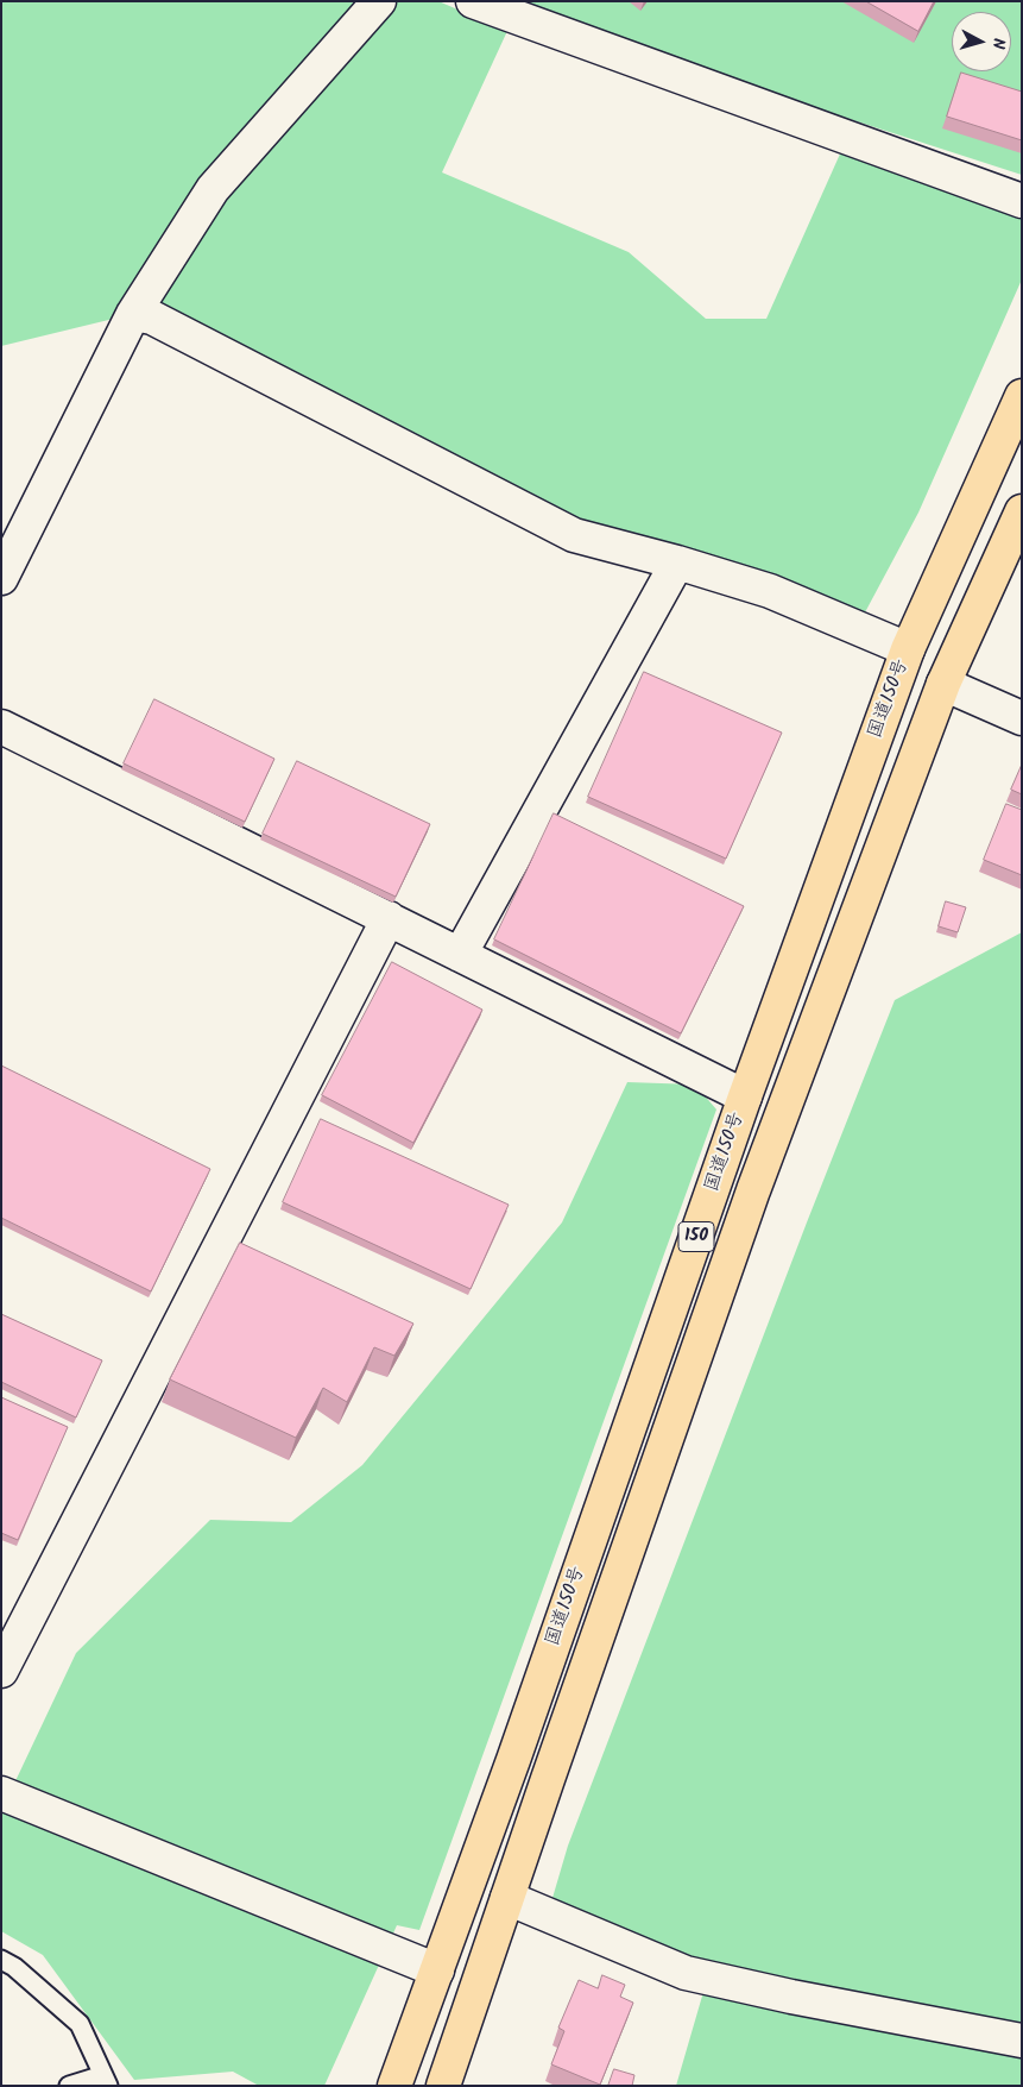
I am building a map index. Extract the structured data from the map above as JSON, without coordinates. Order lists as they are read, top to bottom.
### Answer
{
  "streets": {
    "highway": ["国道150号", "150"]
  },
  "north": "right"
}
